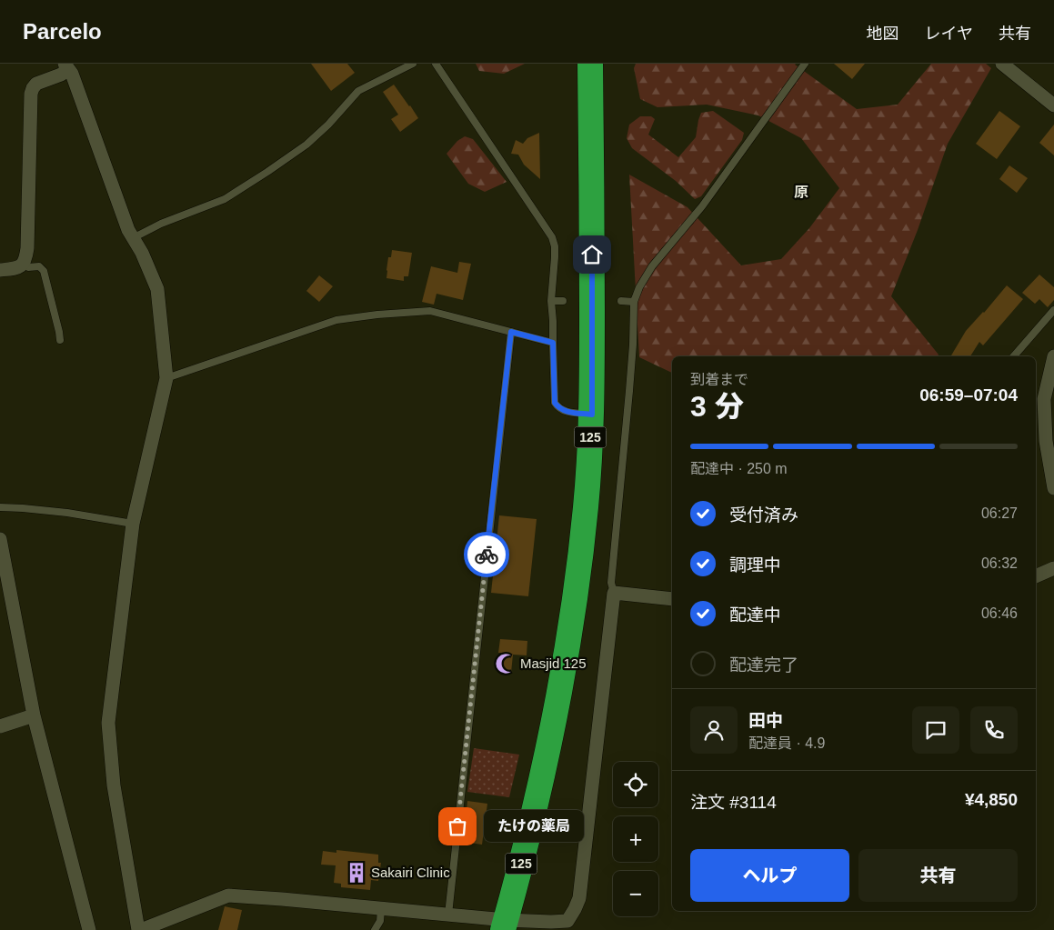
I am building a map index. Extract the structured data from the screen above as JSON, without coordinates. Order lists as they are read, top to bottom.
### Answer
{
  "streets": {
    "highway": ["125"]
  },
  "districts": ["原"],
  "places": {
    "mosque": ["Masjid 125"],
    "other": ["たけの薬局"],
    "building": ["Sakairi Clinic"]
  },
  "page": {
    "header": "Parcelo",
    "nav": ["地図", "レイヤ", "共有"],
    "heading": ["3 分", "到着まで", "06:59–07:04"],
    "panel": [
      "田中",
      "配達員 · 4.9",
      "注文 #3114",
      "¥4,850"
    ],
    "bar": "配達中 · 250 m",
    "list": [
      ["受付済み", "06:27"],
      ["調理中", "06:32"],
      ["配達中", "06:46"],
      "配達完了"
    ],
    "map_buttons": ["+", "−"],
    "bubble": "たけの薬局",
    "buttons": ["ヘルプ", "共有"]
  }
}
